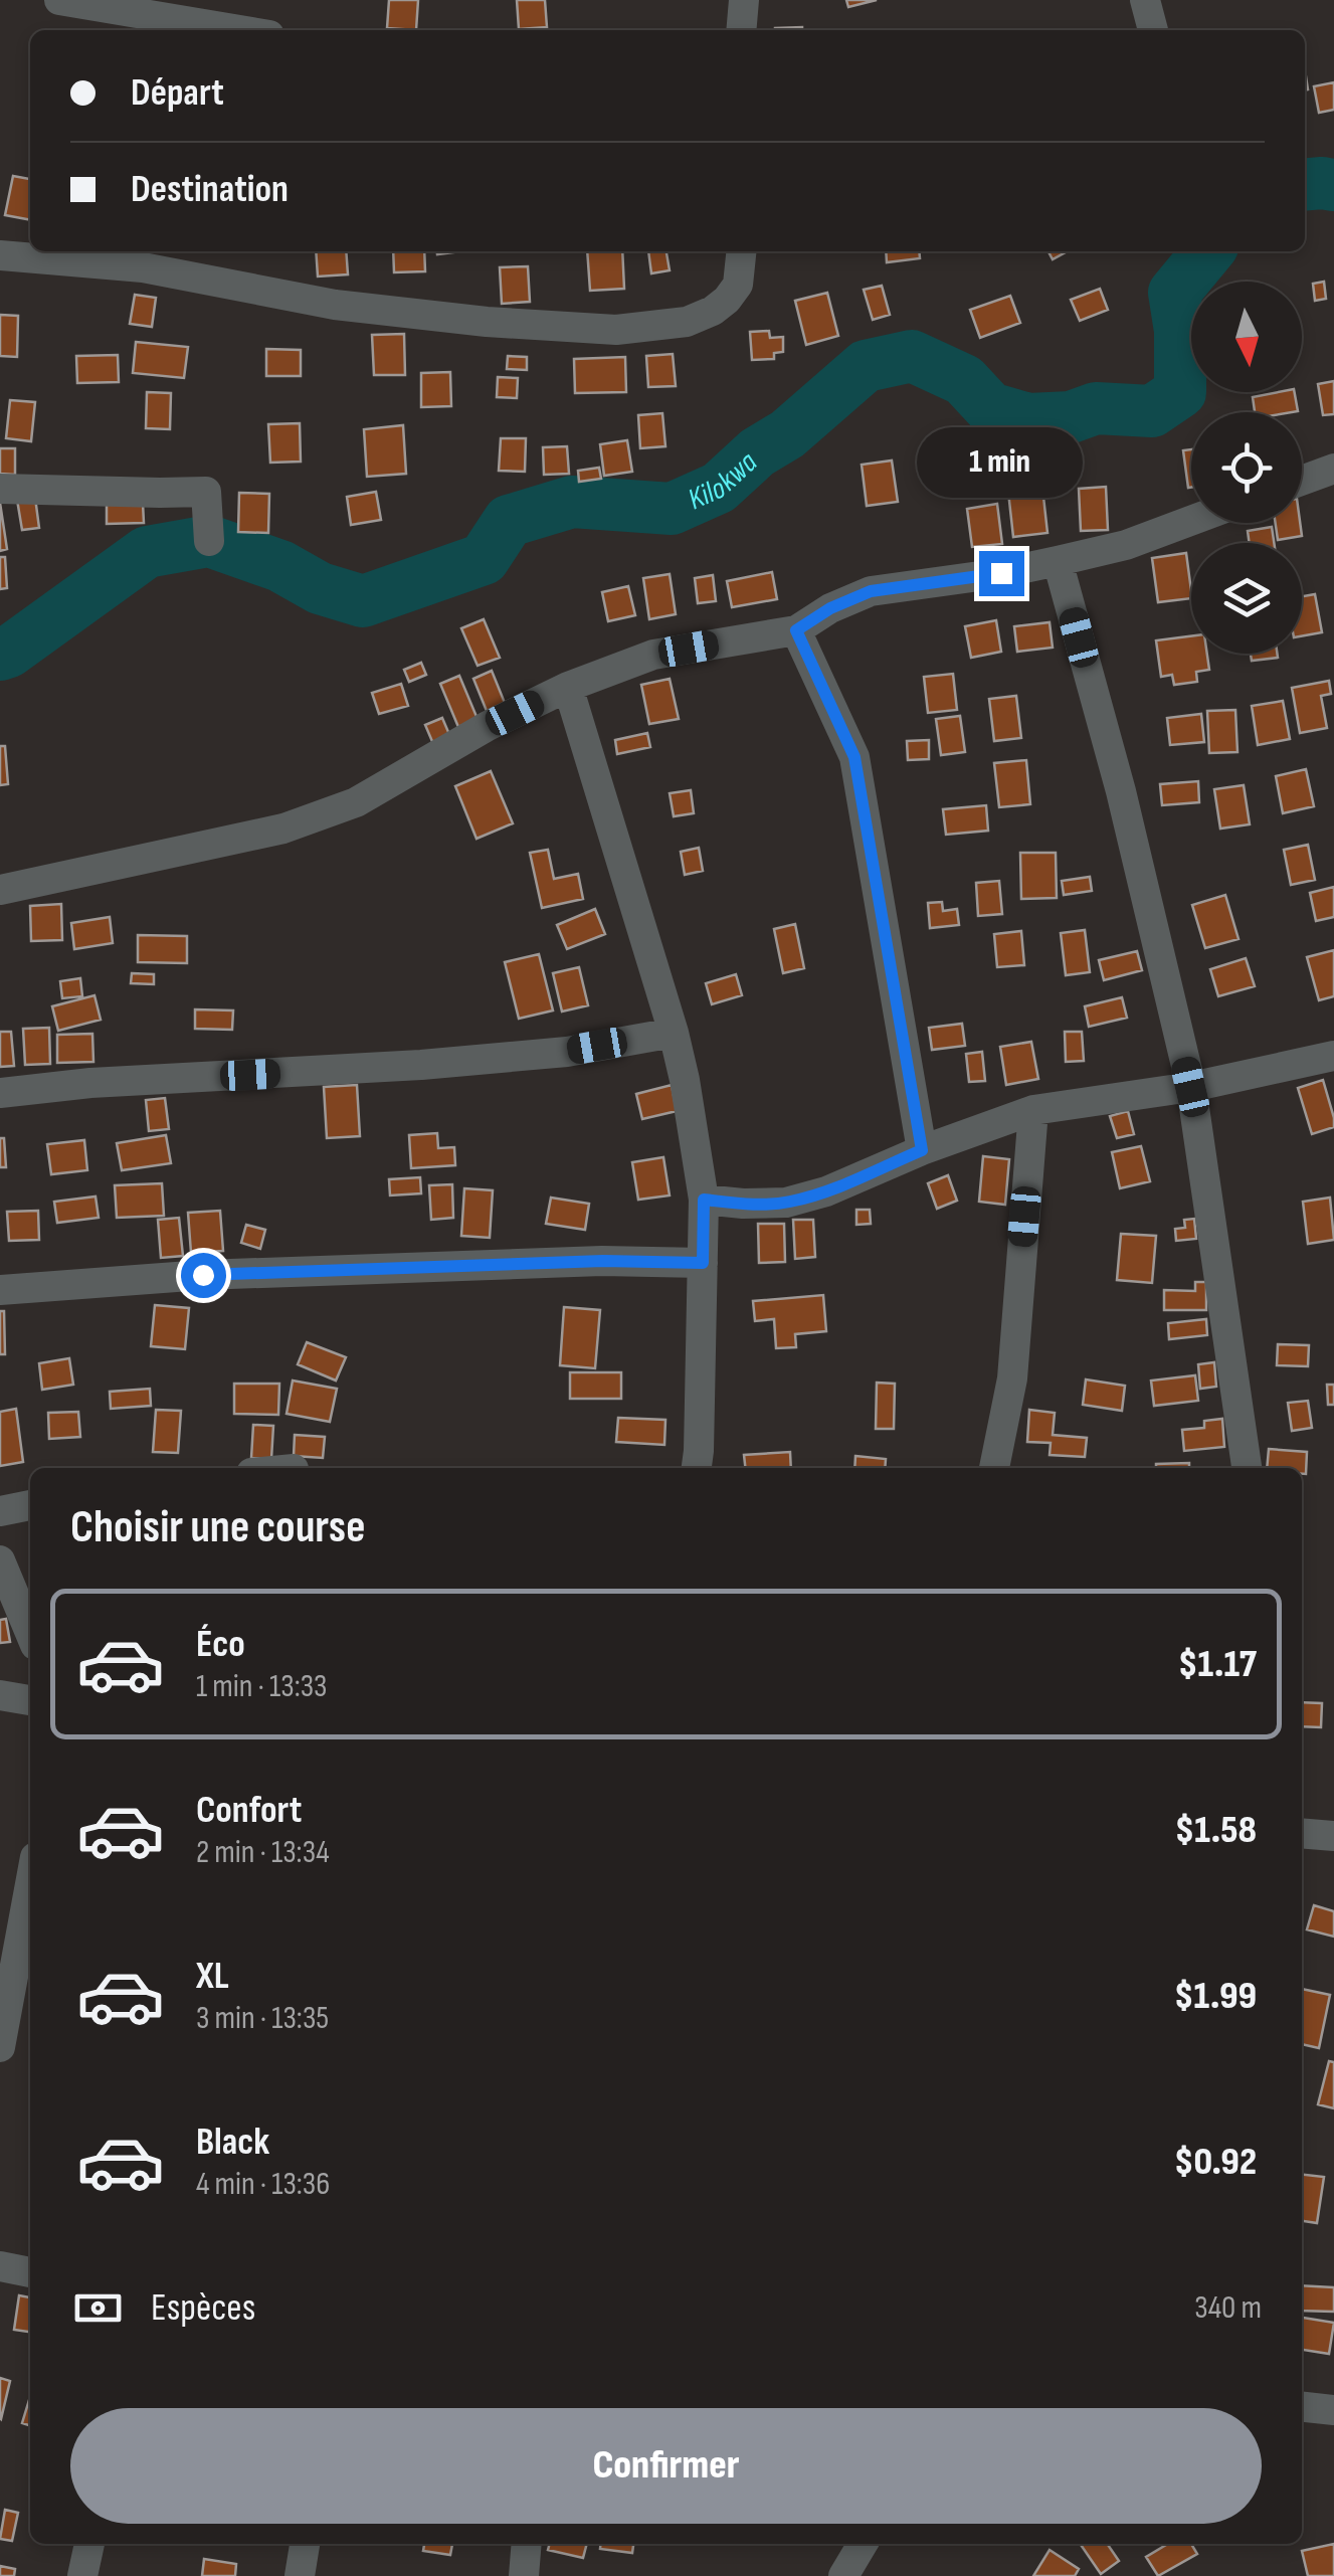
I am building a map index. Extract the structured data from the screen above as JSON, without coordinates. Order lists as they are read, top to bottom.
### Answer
{
  "water": ["Kilokwa"],
  "north": "bottom",
  "page": {
    "banner": ["Départ", "Destination"],
    "bubble": "1 min",
    "heading": "Choisir une course",
    "list": [
      {
        "name": "Éco",
        "note": "1 min · 13:33",
        "value": "$1.17"
      },
      {
        "name": "Confort",
        "note": "2 min · 13:34",
        "value": "$1.58"
      },
      {
        "name": "XL",
        "note": "3 min · 13:35",
        "value": "$1.99"
      },
      {
        "name": "Black",
        "note": "4 min · 13:36",
        "value": "$0.92"
      }
    ],
    "pay": ["Espèces", "340 m"],
    "buttons": "Confirmer"
  }
}
